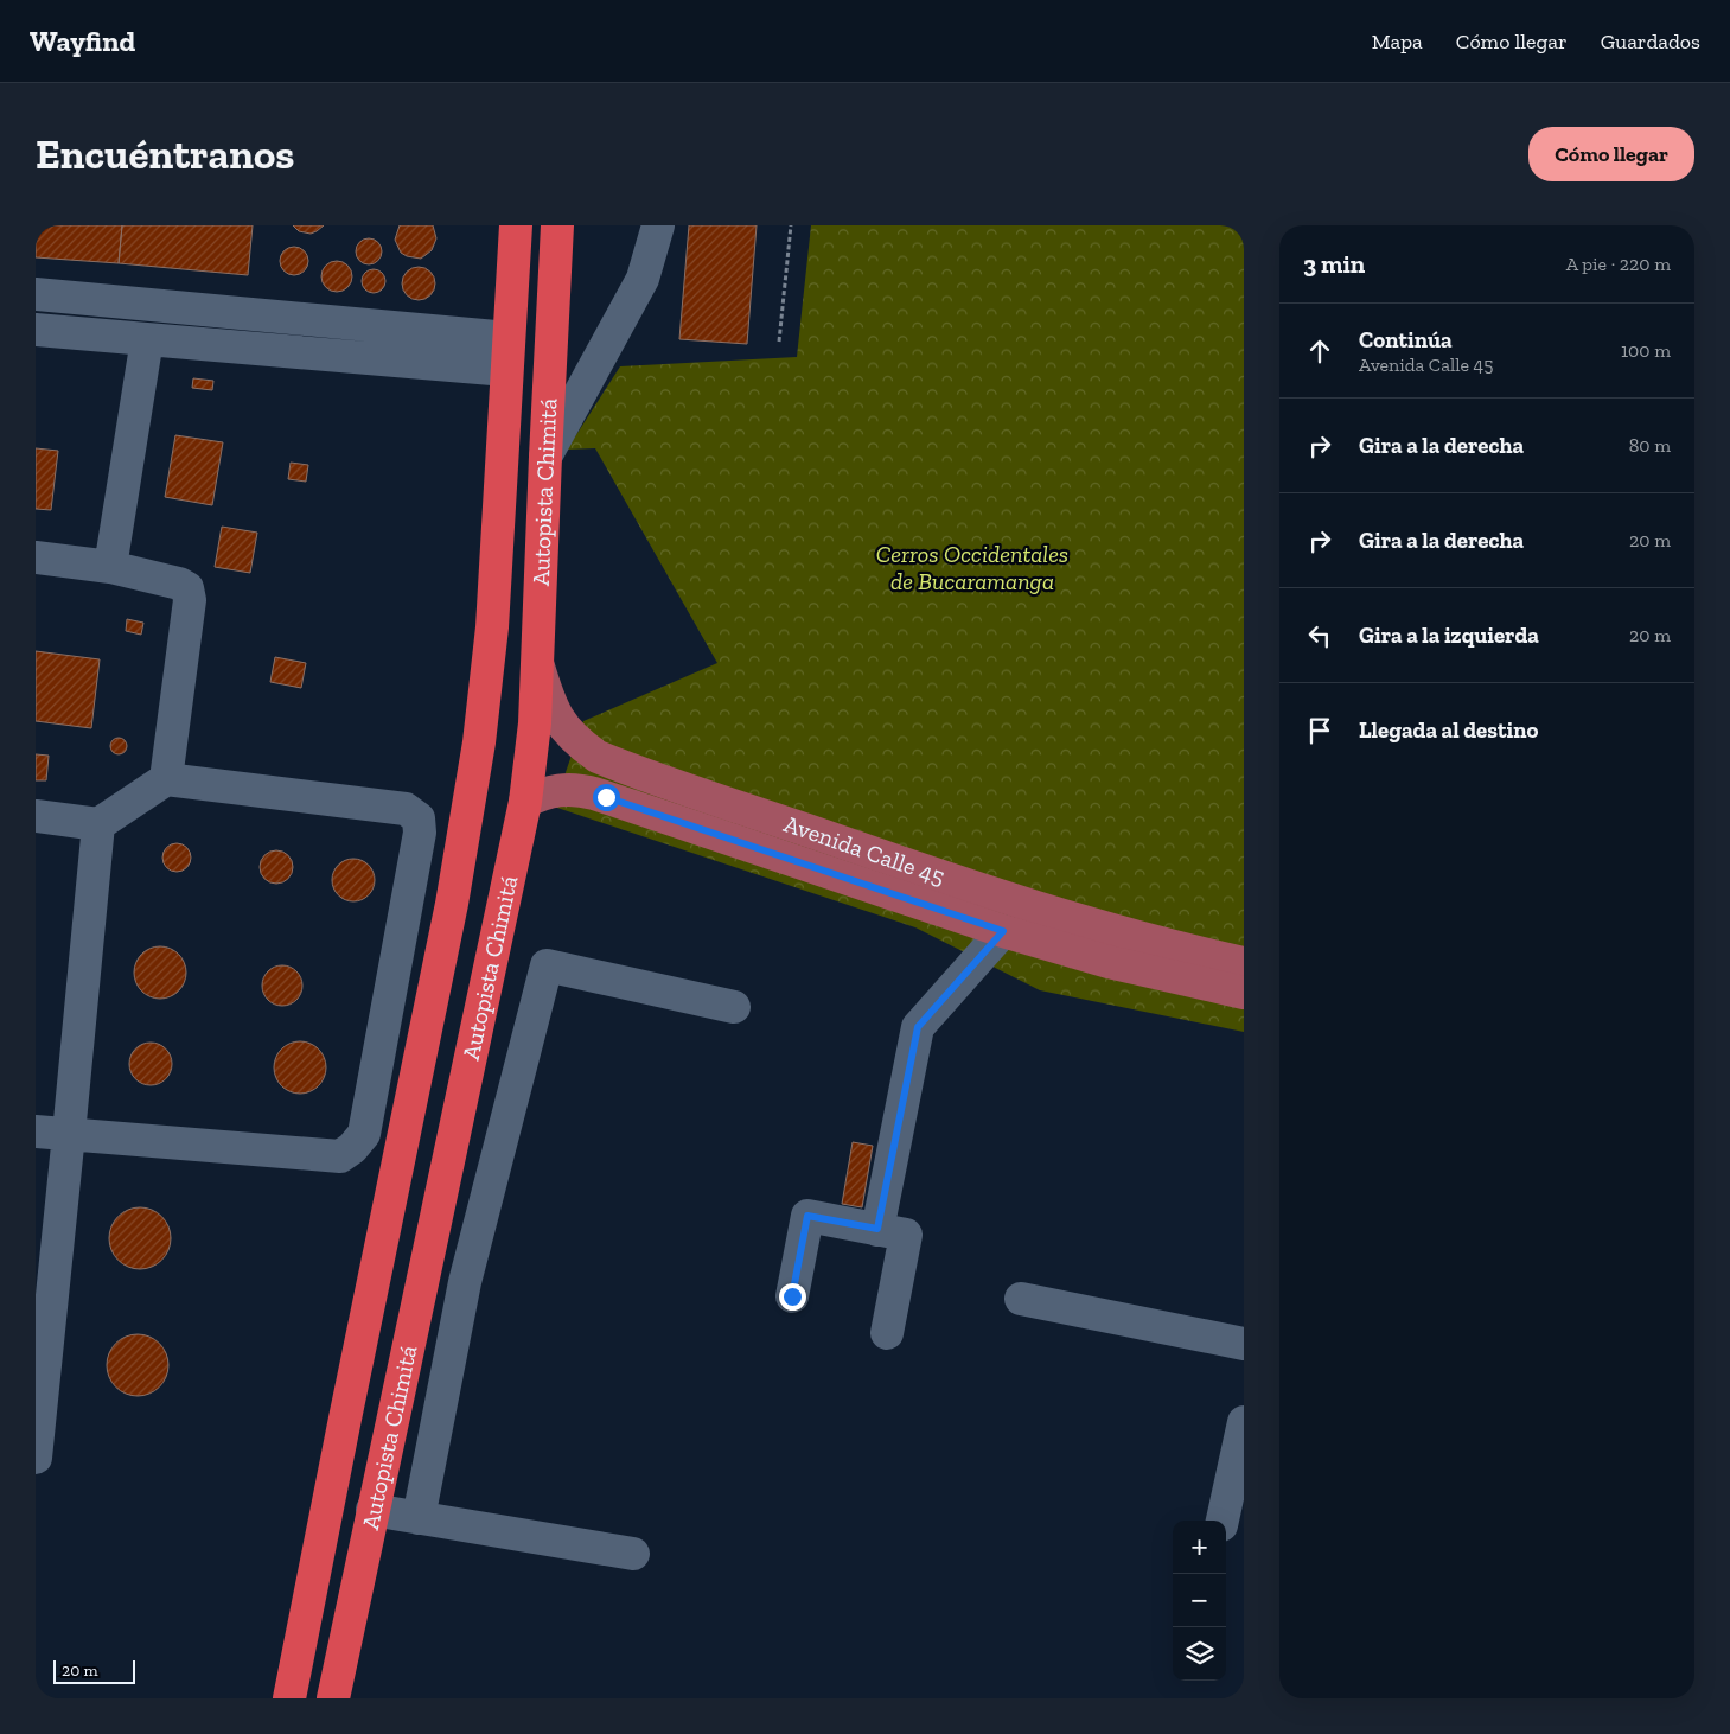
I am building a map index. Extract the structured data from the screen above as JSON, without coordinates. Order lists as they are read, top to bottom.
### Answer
{
  "streets": {
    "highway": ["Autopista Chimitá"],
    "main road": ["Avenida Calle 45"]
  },
  "crossings": [
    ["Autopista Chimitá", "Avenida Calle 45"]
  ],
  "parks": ["Cerros Occidentales de Bucaramanga"],
  "scale_bar": "20 m",
  "page": {
    "header": "Wayfind",
    "nav": ["Mapa", "Cómo llegar", "Guardados"],
    "buttons": "Cómo llegar",
    "title": "Encuéntranos",
    "heading": ["3 min", "A pie · 220 m"],
    "list": [
      ["Continúa", "Avenida Calle 45", "100 m"],
      ["Gira a la derecha", "80 m"],
      ["Gira a la derecha", "20 m"],
      ["Gira a la izquierda", "20 m"],
      "Llegada al destino"
    ],
    "map_buttons": ["+", "−"],
    "scale": "20 m"
  }
}
